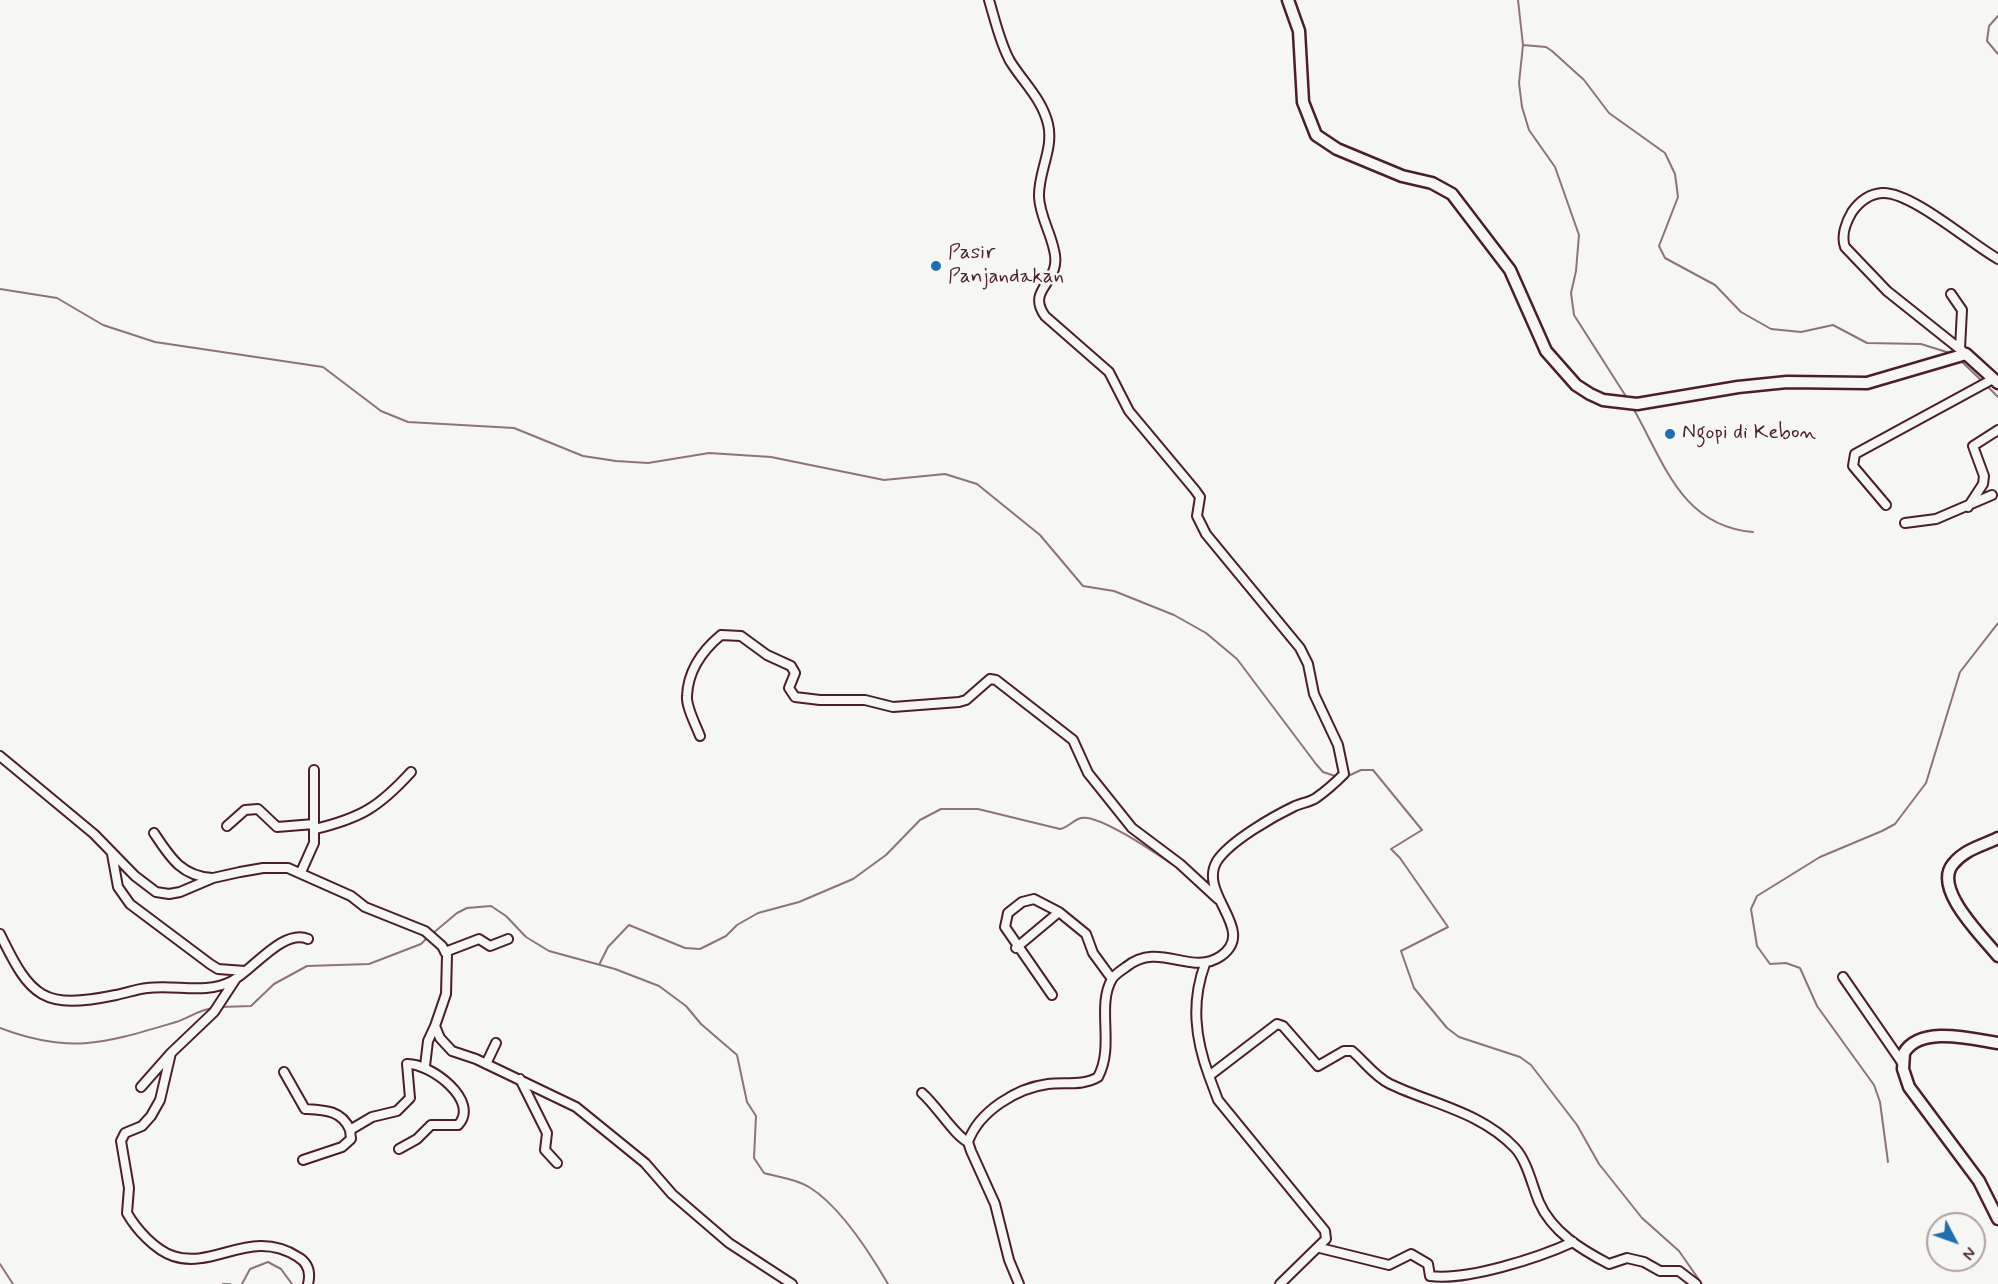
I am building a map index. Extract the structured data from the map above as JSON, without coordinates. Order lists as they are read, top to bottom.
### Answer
{
  "places": ["Pasir Panjandakan", "Ngopi di Kebon"],
  "north": "bottom right"
}
